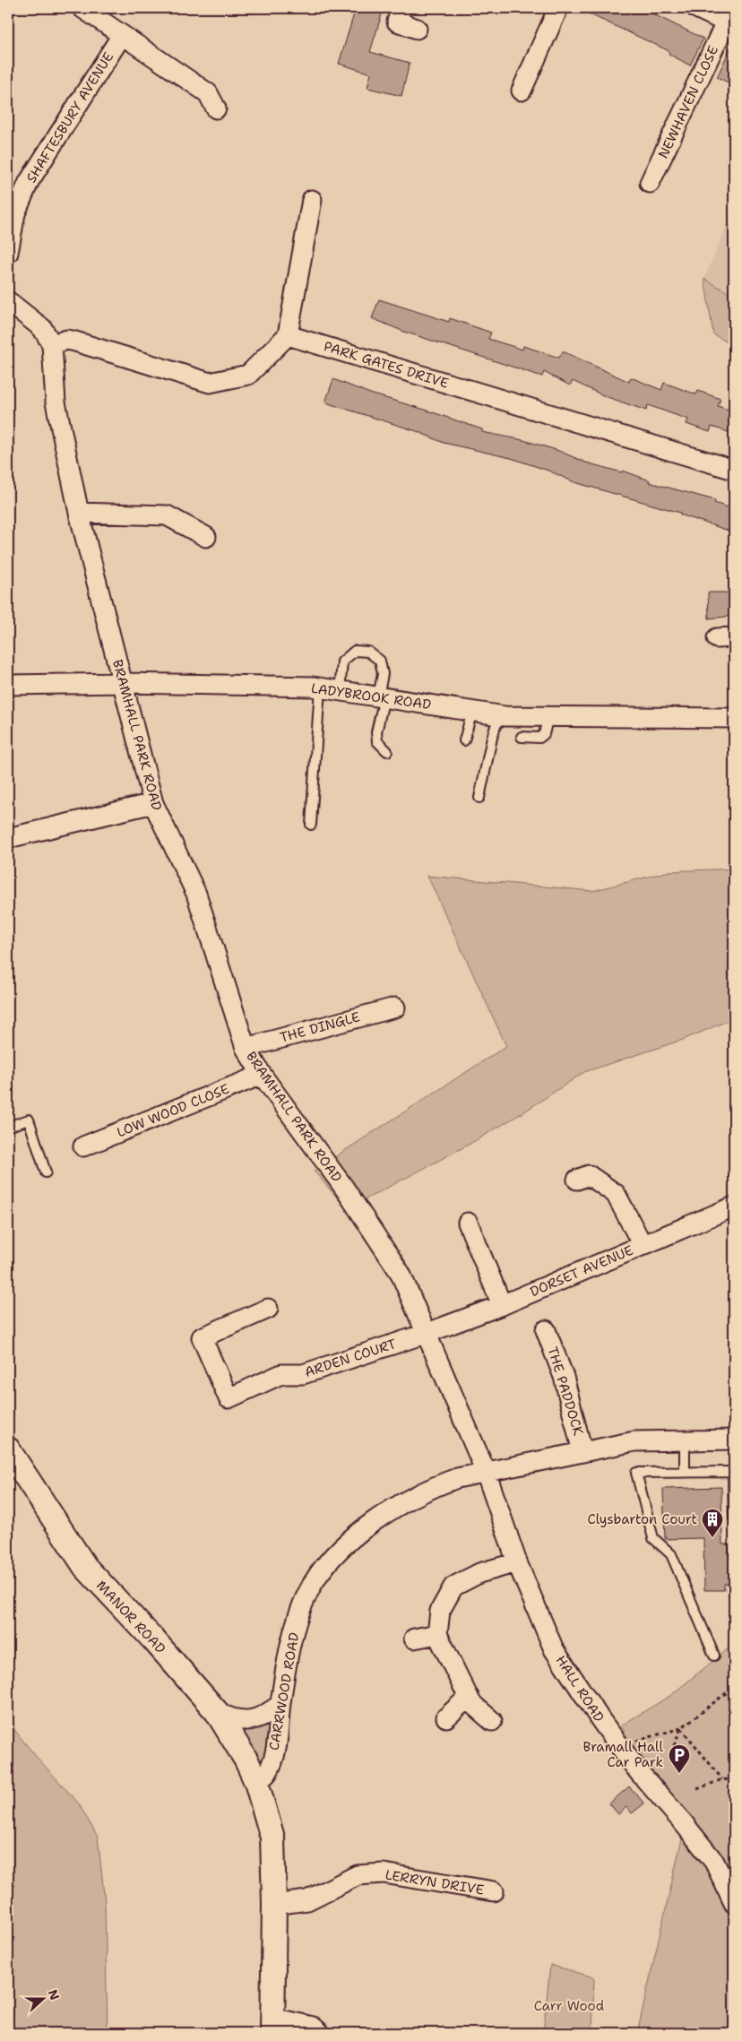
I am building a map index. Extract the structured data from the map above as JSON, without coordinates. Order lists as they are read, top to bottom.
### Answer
{
  "streets": {
    "street": [
      "NEWHAVEN CLOSE",
      "SHAFTESBURY AVENUE",
      "PARK GATES DRIVE",
      "LADYBROOK ROAD",
      "BRAMHALL PARK ROAD",
      "THE DINGLE",
      "LOW WOOD CLOSE",
      "DORSET AVENUE",
      "ARDEN COURT",
      "THE PADDOCK",
      "MANOR ROAD",
      "HALL ROAD",
      "CARRWOOD ROAD",
      "LERRYN DRIVE"
    ]
  },
  "crossings": [
    ["LADYBROOK ROAD", "BRAMHALL PARK ROAD"],
    ["BRAMHALL PARK ROAD", "THE DINGLE"],
    ["BRAMHALL PARK ROAD", "LOW WOOD CLOSE"],
    ["BRAMHALL PARK ROAD", "DORSET AVENUE"],
    ["BRAMHALL PARK ROAD", "ARDEN COURT"],
    ["BRAMHALL PARK ROAD", "HALL ROAD"],
    ["BRAMHALL PARK ROAD", "CARRWOOD ROAD"],
    ["DORSET AVENUE", "ARDEN COURT"],
    ["MANOR ROAD", "CARRWOOD ROAD"],
    ["HALL ROAD", "CARRWOOD ROAD"]
  ],
  "parks": ["Carr Wood"],
  "places": {
    "building": ["Clysbarton Court"],
    "parking": ["Bramall Hall Car Park"]
  },
  "north": "right"
}
